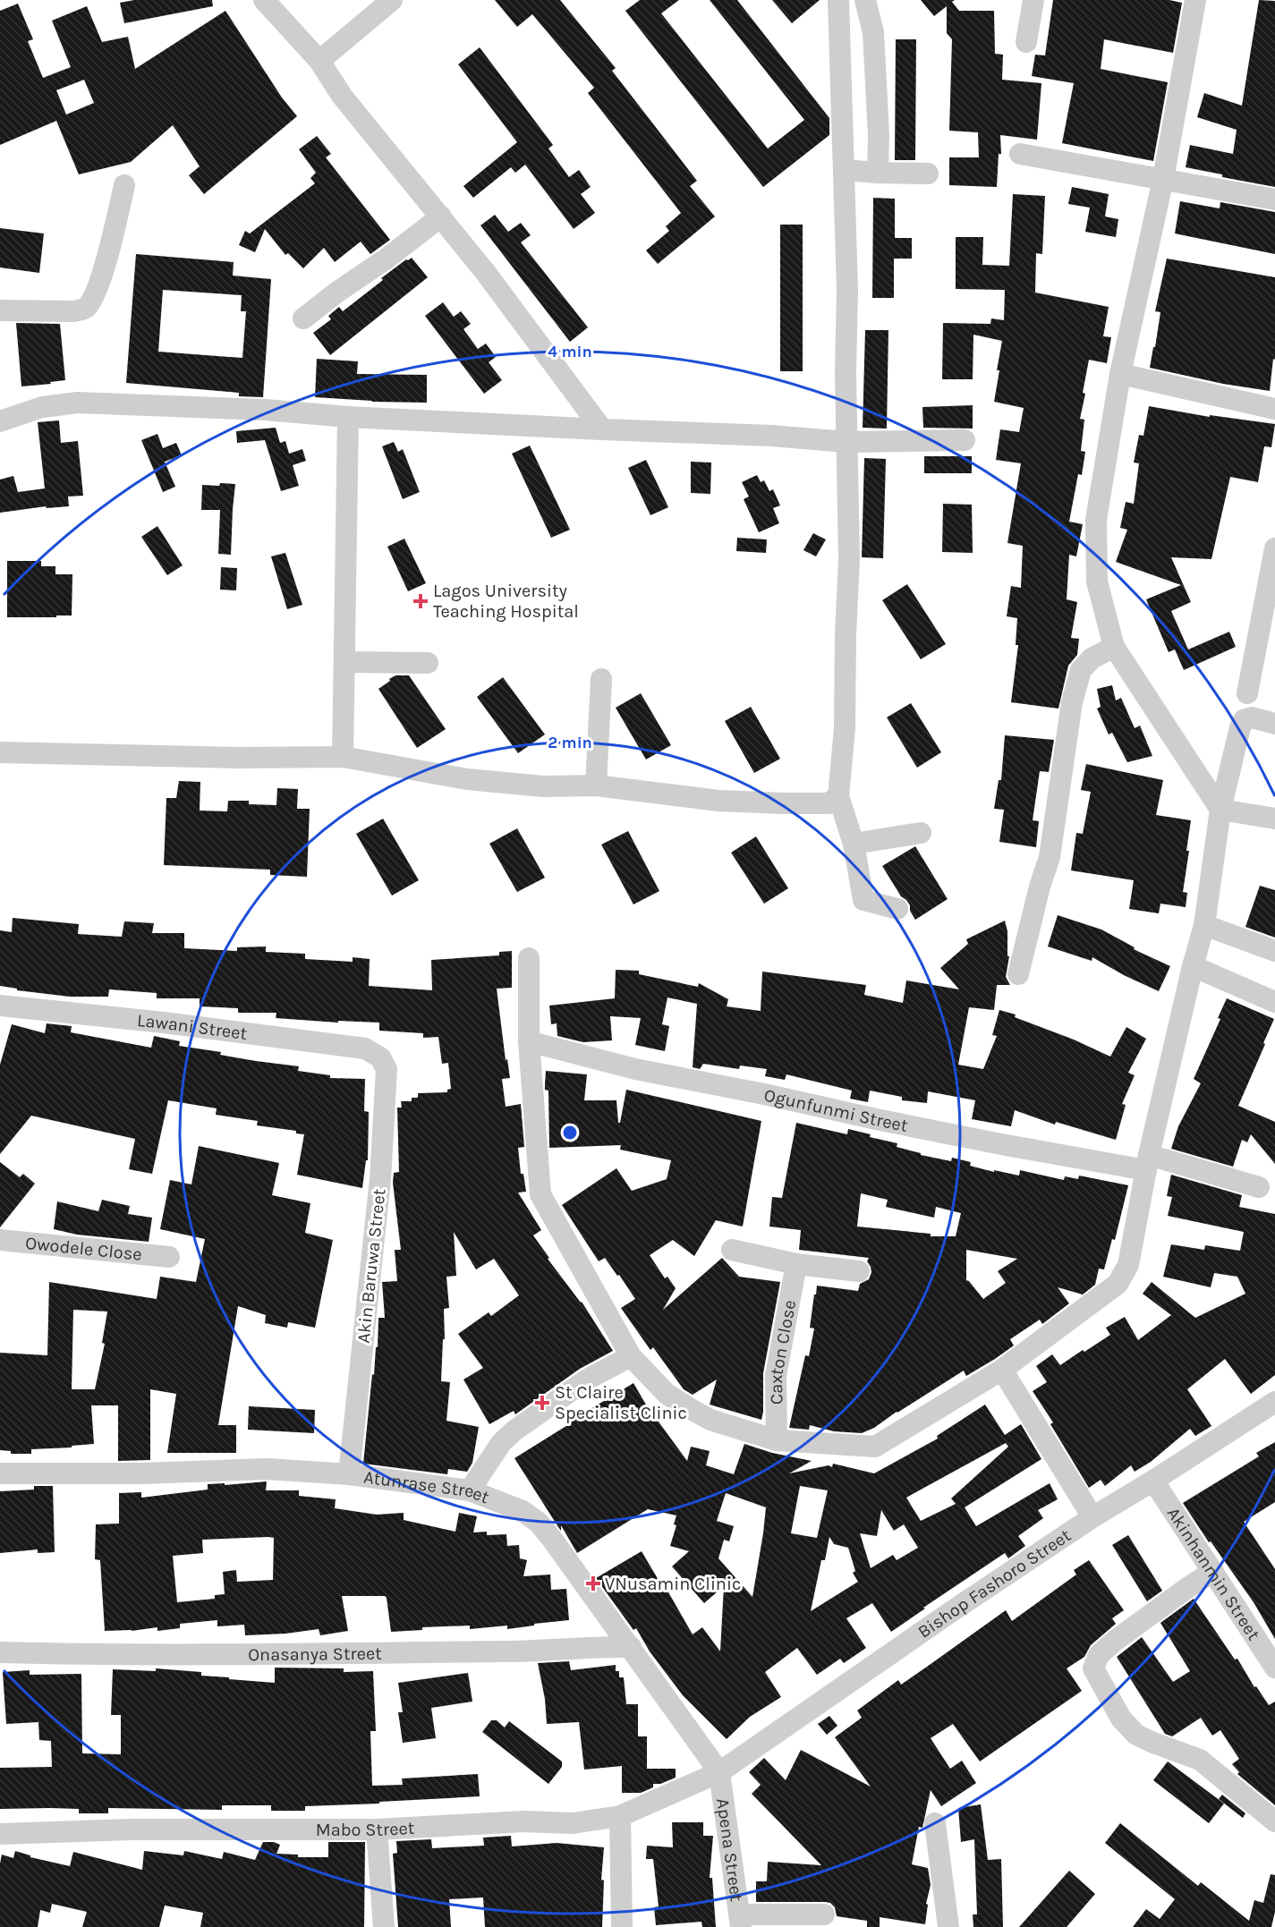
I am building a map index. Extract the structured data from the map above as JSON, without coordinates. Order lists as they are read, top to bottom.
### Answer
{
  "streets": {
    "street": [
      "Lawani Street",
      "Ogunfunmi Street",
      "Owodele Close",
      "Akin Baruwa Street",
      "Caxton Close",
      "Atunrase Street",
      "Akinhanmin Street",
      "Bishop Fashoro Street",
      "Onasanya Street",
      "Mabo Street",
      "Apena Street"
    ]
  },
  "crossings": [
    ["Lawani Street", "Akin Baruwa Street"],
    ["Akin Baruwa Street", "Atunrase Street"],
    ["Atunrase Street", "Bishop Fashoro Street"],
    ["Atunrase Street", "Onasanya Street"],
    ["Atunrase Street", "Mabo Street"],
    ["Atunrase Street", "Apena Street"],
    ["Akinhanmin Street", "Bishop Fashoro Street"],
    ["Bishop Fashoro Street", "Mabo Street"],
    ["Bishop Fashoro Street", "Apena Street"],
    ["Mabo Street", "Apena Street"]
  ],
  "places": {
    "health": ["Lagos University Teaching Hospital", "St Claire Specialist Clinic", "VNusamin Clinic"]
  },
  "rings": ["4 min", "2 min"]
}
